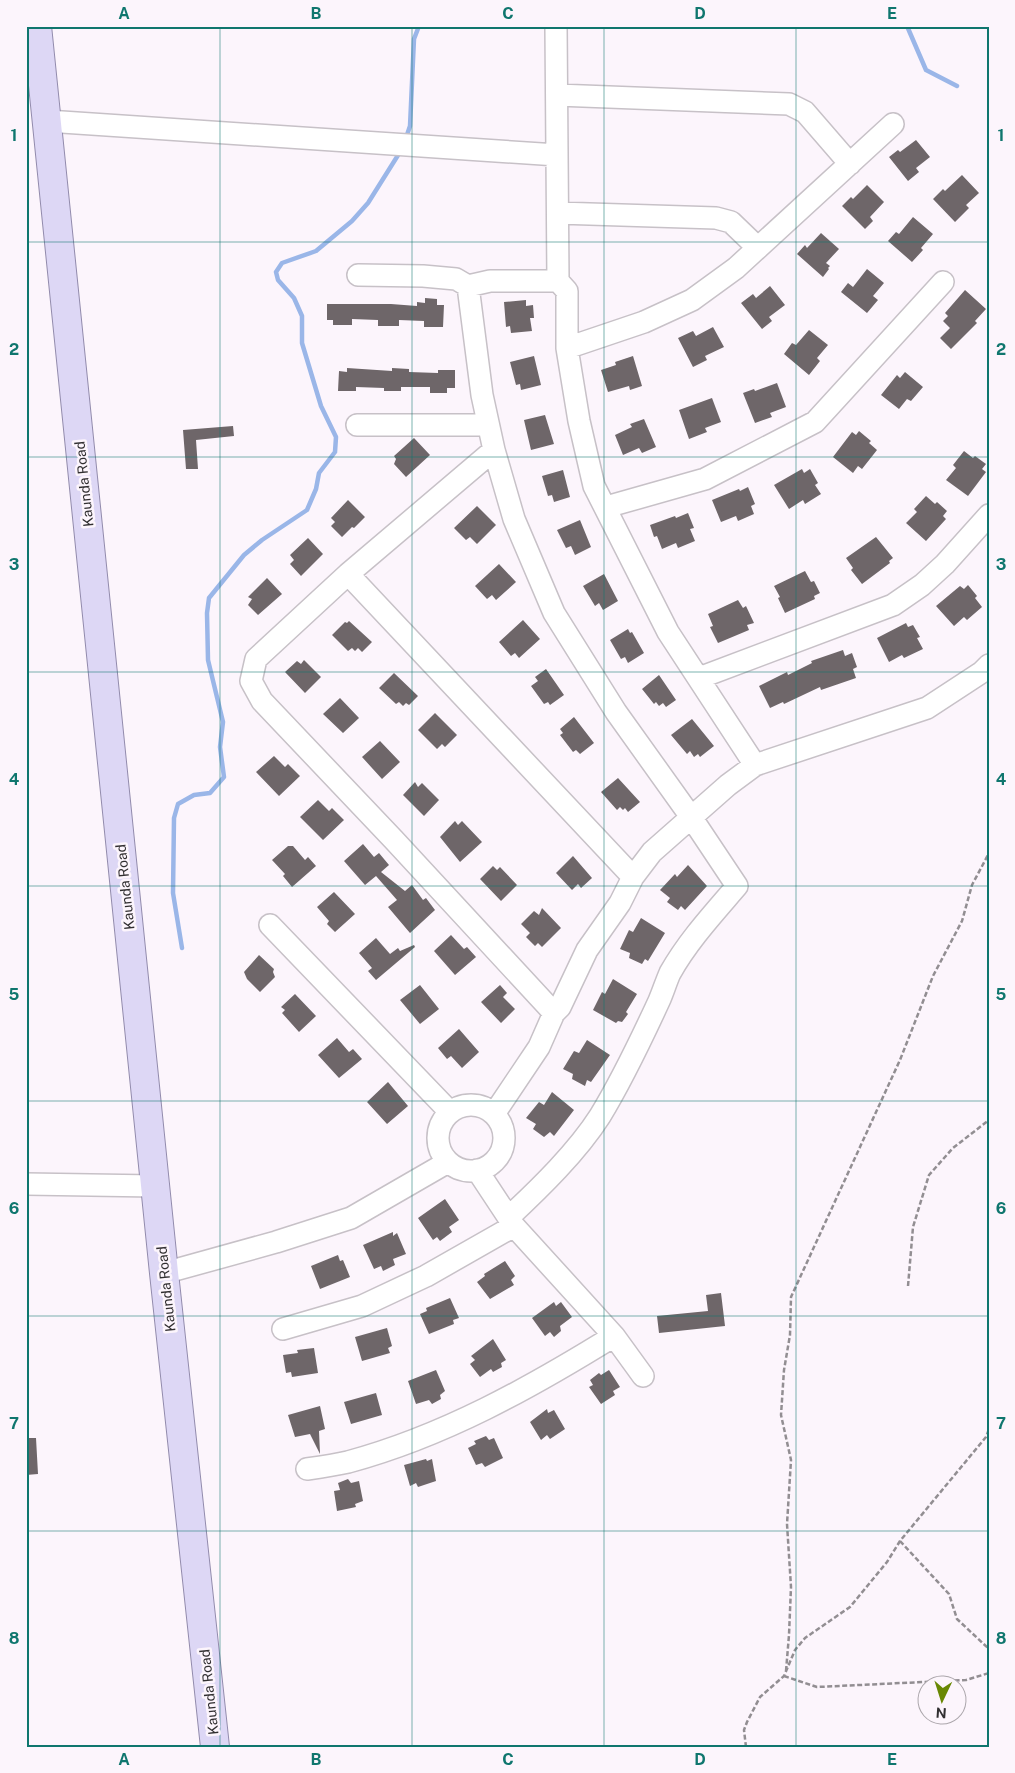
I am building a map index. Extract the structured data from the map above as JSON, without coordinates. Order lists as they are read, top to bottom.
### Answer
{
  "streets": {
    "main road": ["Kaunda Road"]
  },
  "north": "bottom",
  "grid": {
    "columns": [
      "A",
      "B",
      "C",
      "D",
      "E"
    ],
    "rows": [
      "1",
      "2",
      "3",
      "4",
      "5",
      "6",
      "7",
      "8"
    ]
  }
}
